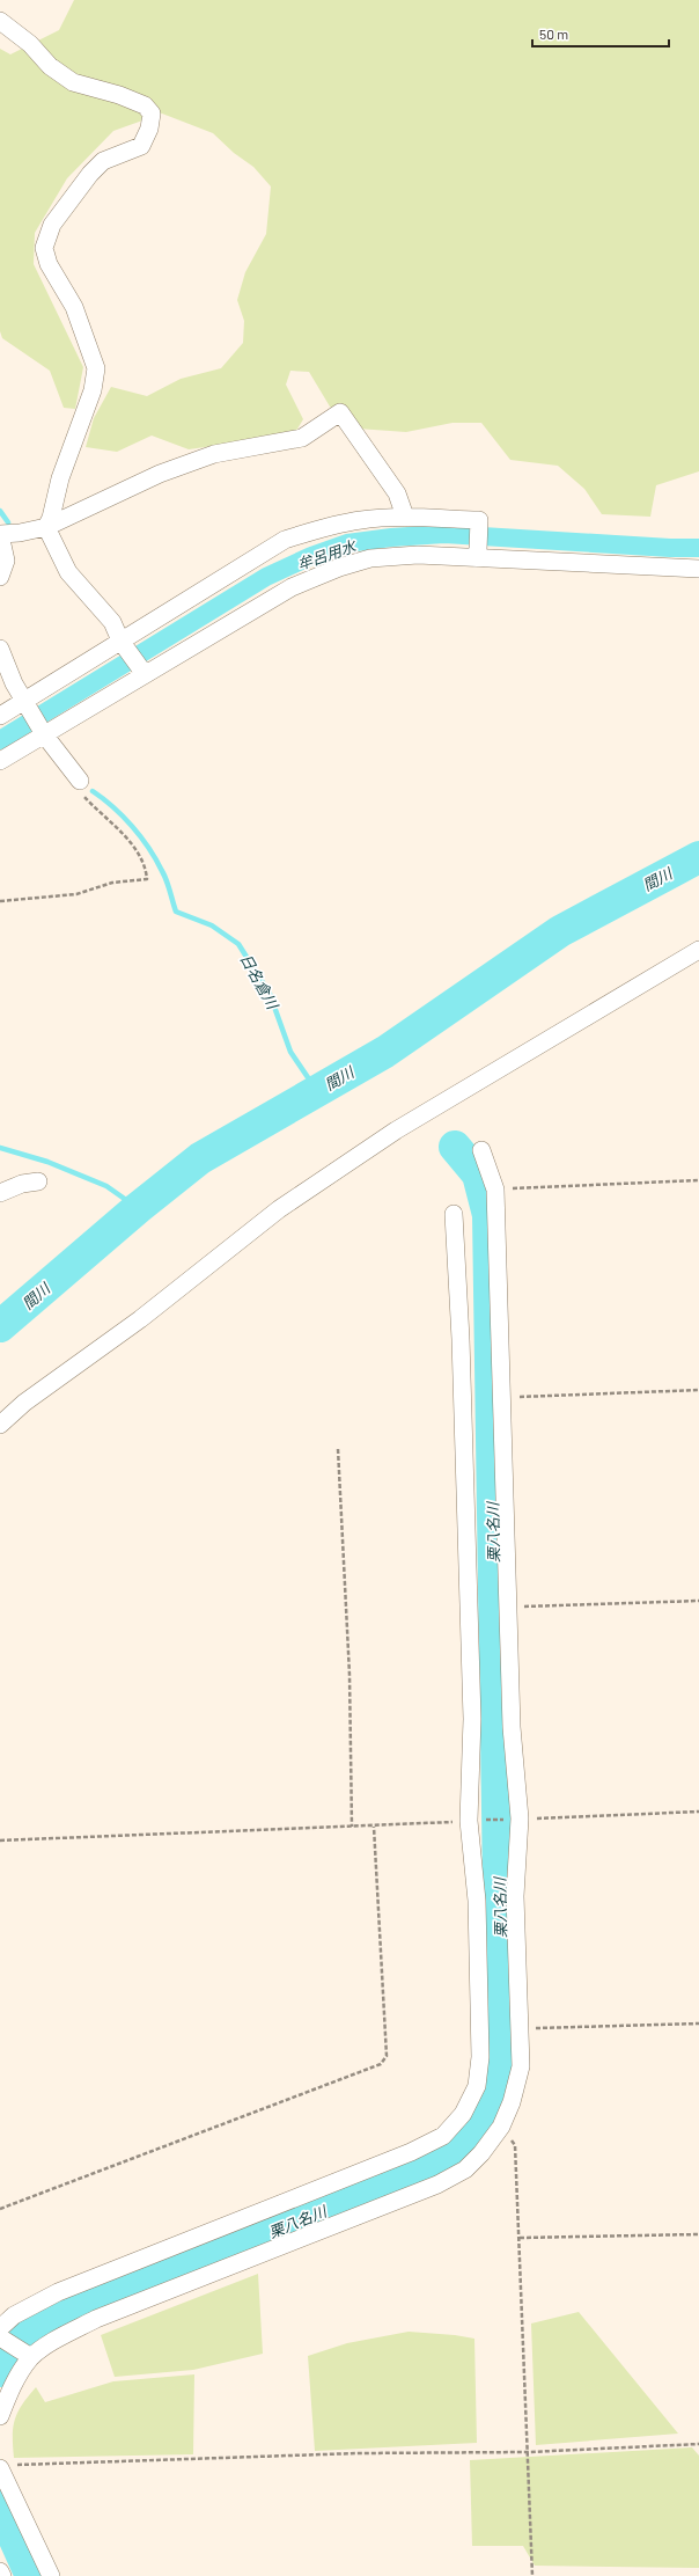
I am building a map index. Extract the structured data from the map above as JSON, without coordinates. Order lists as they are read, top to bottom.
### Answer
{
  "water": [
    "牟呂用水",
    "間川",
    "日名倉川",
    "栗八名川"
  ],
  "scale_bar": "50 m"
}
